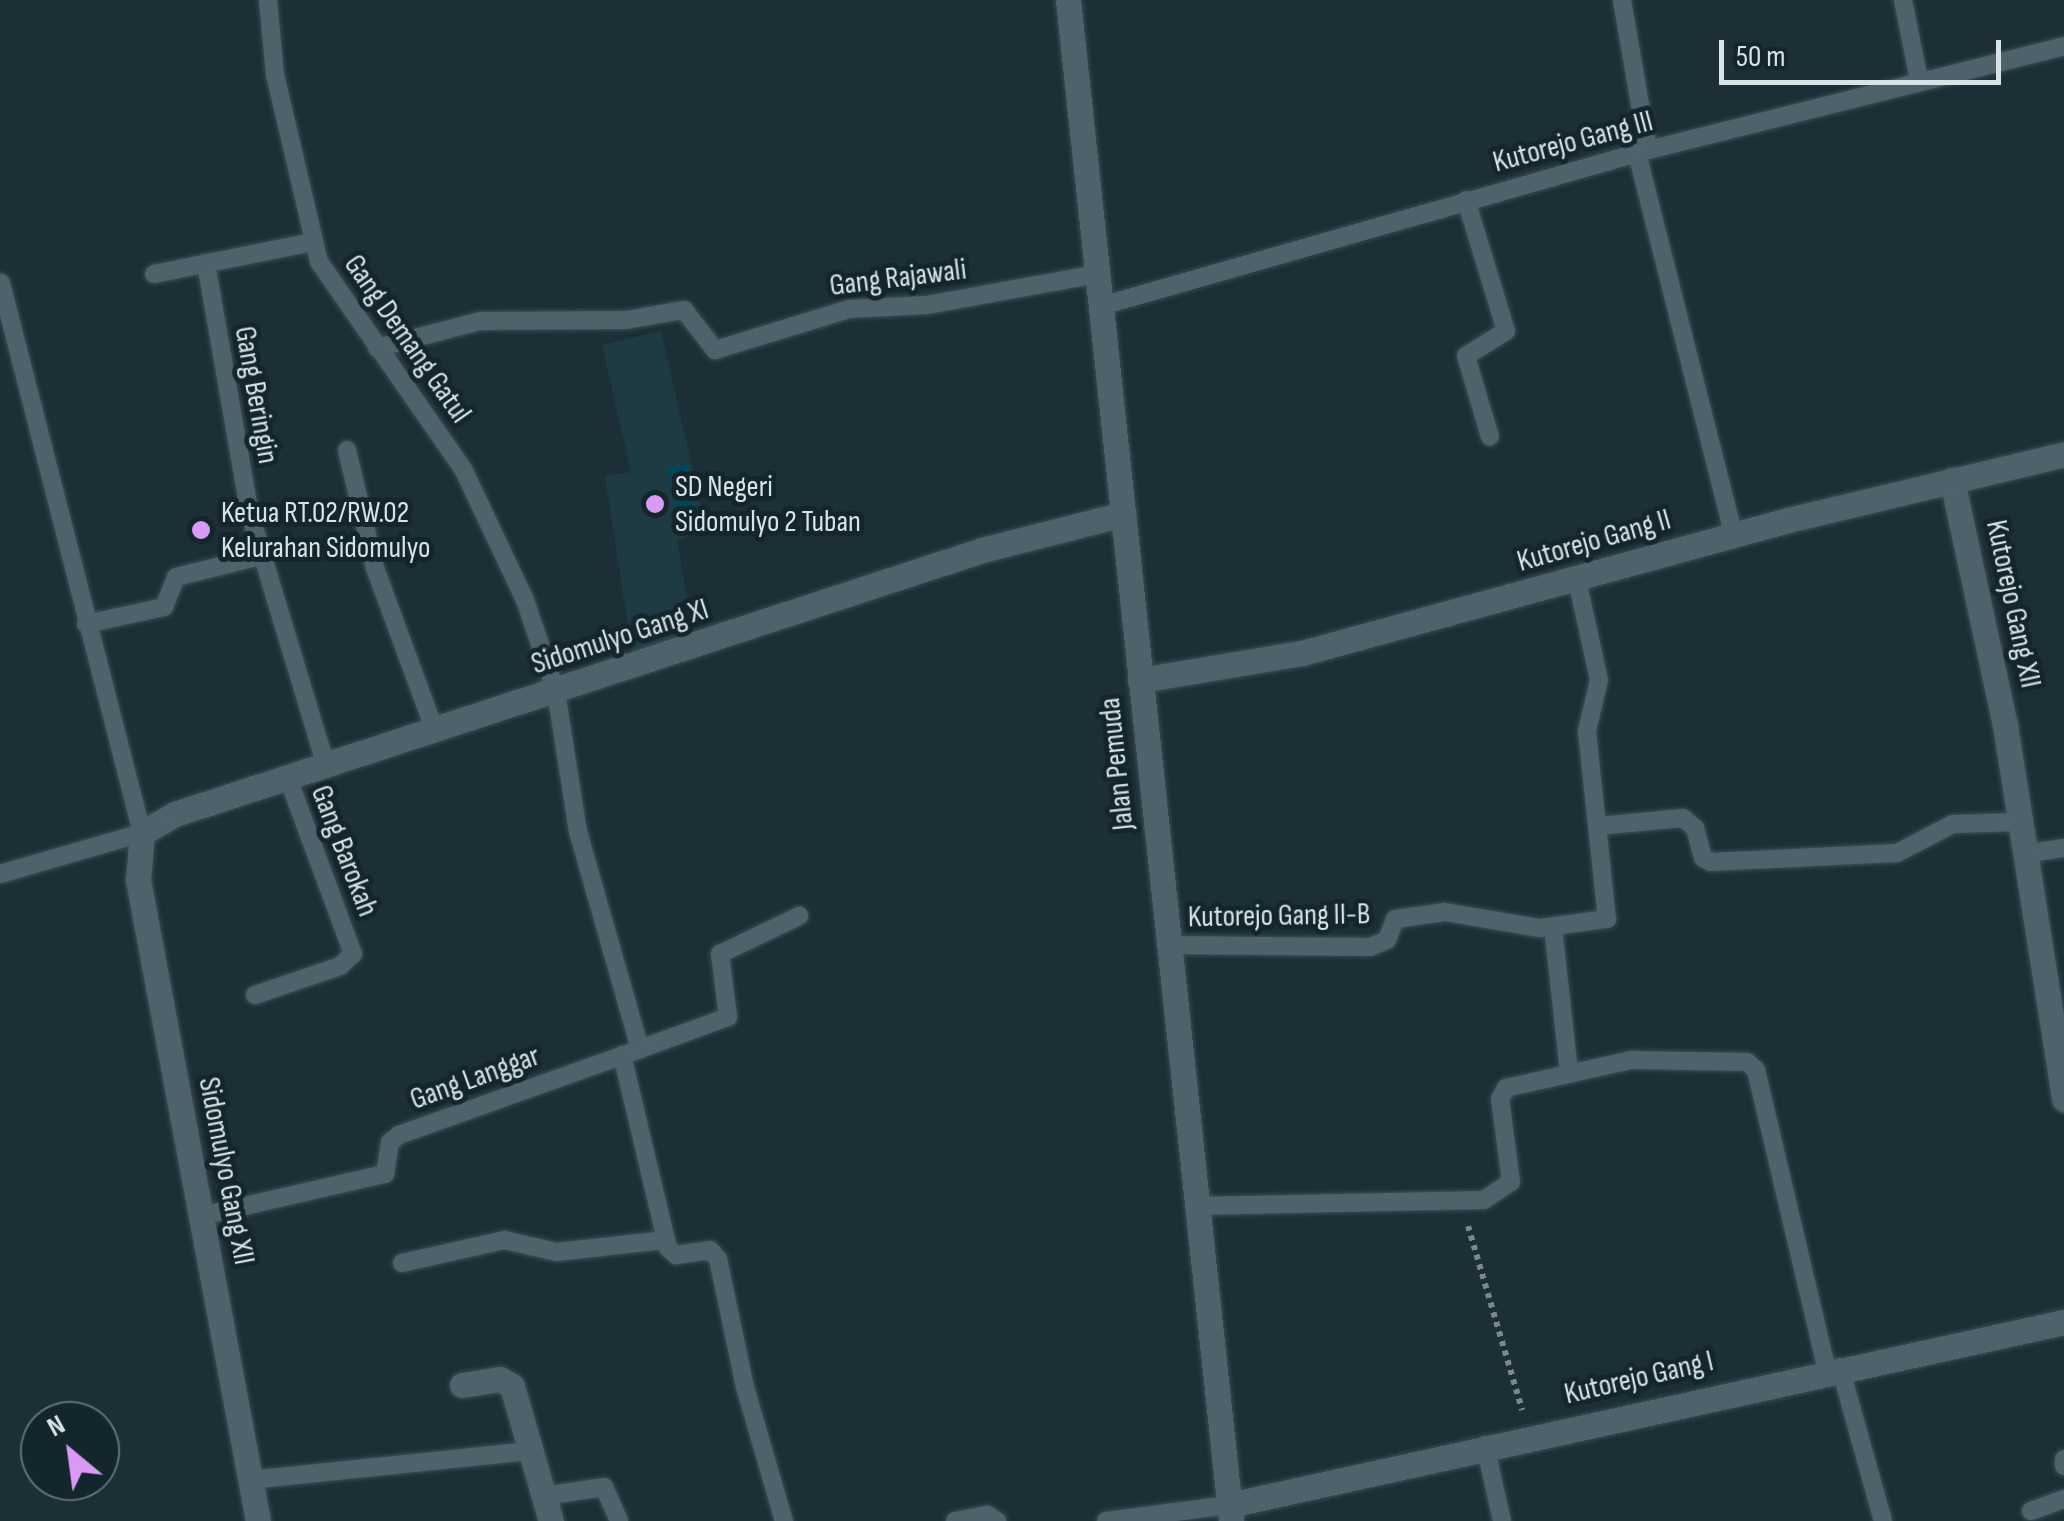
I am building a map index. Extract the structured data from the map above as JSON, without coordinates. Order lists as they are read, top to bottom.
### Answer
{
  "streets": {
    "street": [
      "Kutorejo Gang II",
      "Kutorejo Gang XII",
      "Sidomulyo Gang XI",
      "Jalan Pemuda",
      "Sidomulyo Gang XII",
      "Kutorejo Gang I"
    ],
    "lane": [
      "Kutorejo Gang III",
      "Gang Rajawali",
      "Gang Demang Gatul",
      "Gang Beringin",
      "Gang Barokah",
      "Kutorejo Gang II-B",
      "Gang Langgar"
    ]
  },
  "crossings": [
    ["Kutorejo Gang III", "Jalan Pemuda"],
    ["Gang Rajawali", "Gang Demang Gatul"],
    ["Gang Rajawali", "Jalan Pemuda"],
    ["Gang Demang Gatul", "Sidomulyo Gang XI"],
    ["Gang Demang Gatul", "Gang Langgar"],
    ["Gang Beringin", "Sidomulyo Gang XI"],
    ["Kutorejo Gang II", "Kutorejo Gang XII"],
    ["Kutorejo Gang II", "Jalan Pemuda"],
    ["Sidomulyo Gang XI", "Jalan Pemuda"],
    ["Sidomulyo Gang XI", "Gang Barokah"],
    ["Sidomulyo Gang XI", "Sidomulyo Gang XII"],
    ["Jalan Pemuda", "Kutorejo Gang II-B"],
    ["Jalan Pemuda", "Kutorejo Gang I"],
    ["Gang Langgar", "Sidomulyo Gang XII"]
  ],
  "places": ["SD Negeri Sidomulyo 2 Tuban", "Ketua RT.02/RW.02 Kelurahan Sidomulyo"],
  "scale_bar": "50 m",
  "north": "top left"
}
